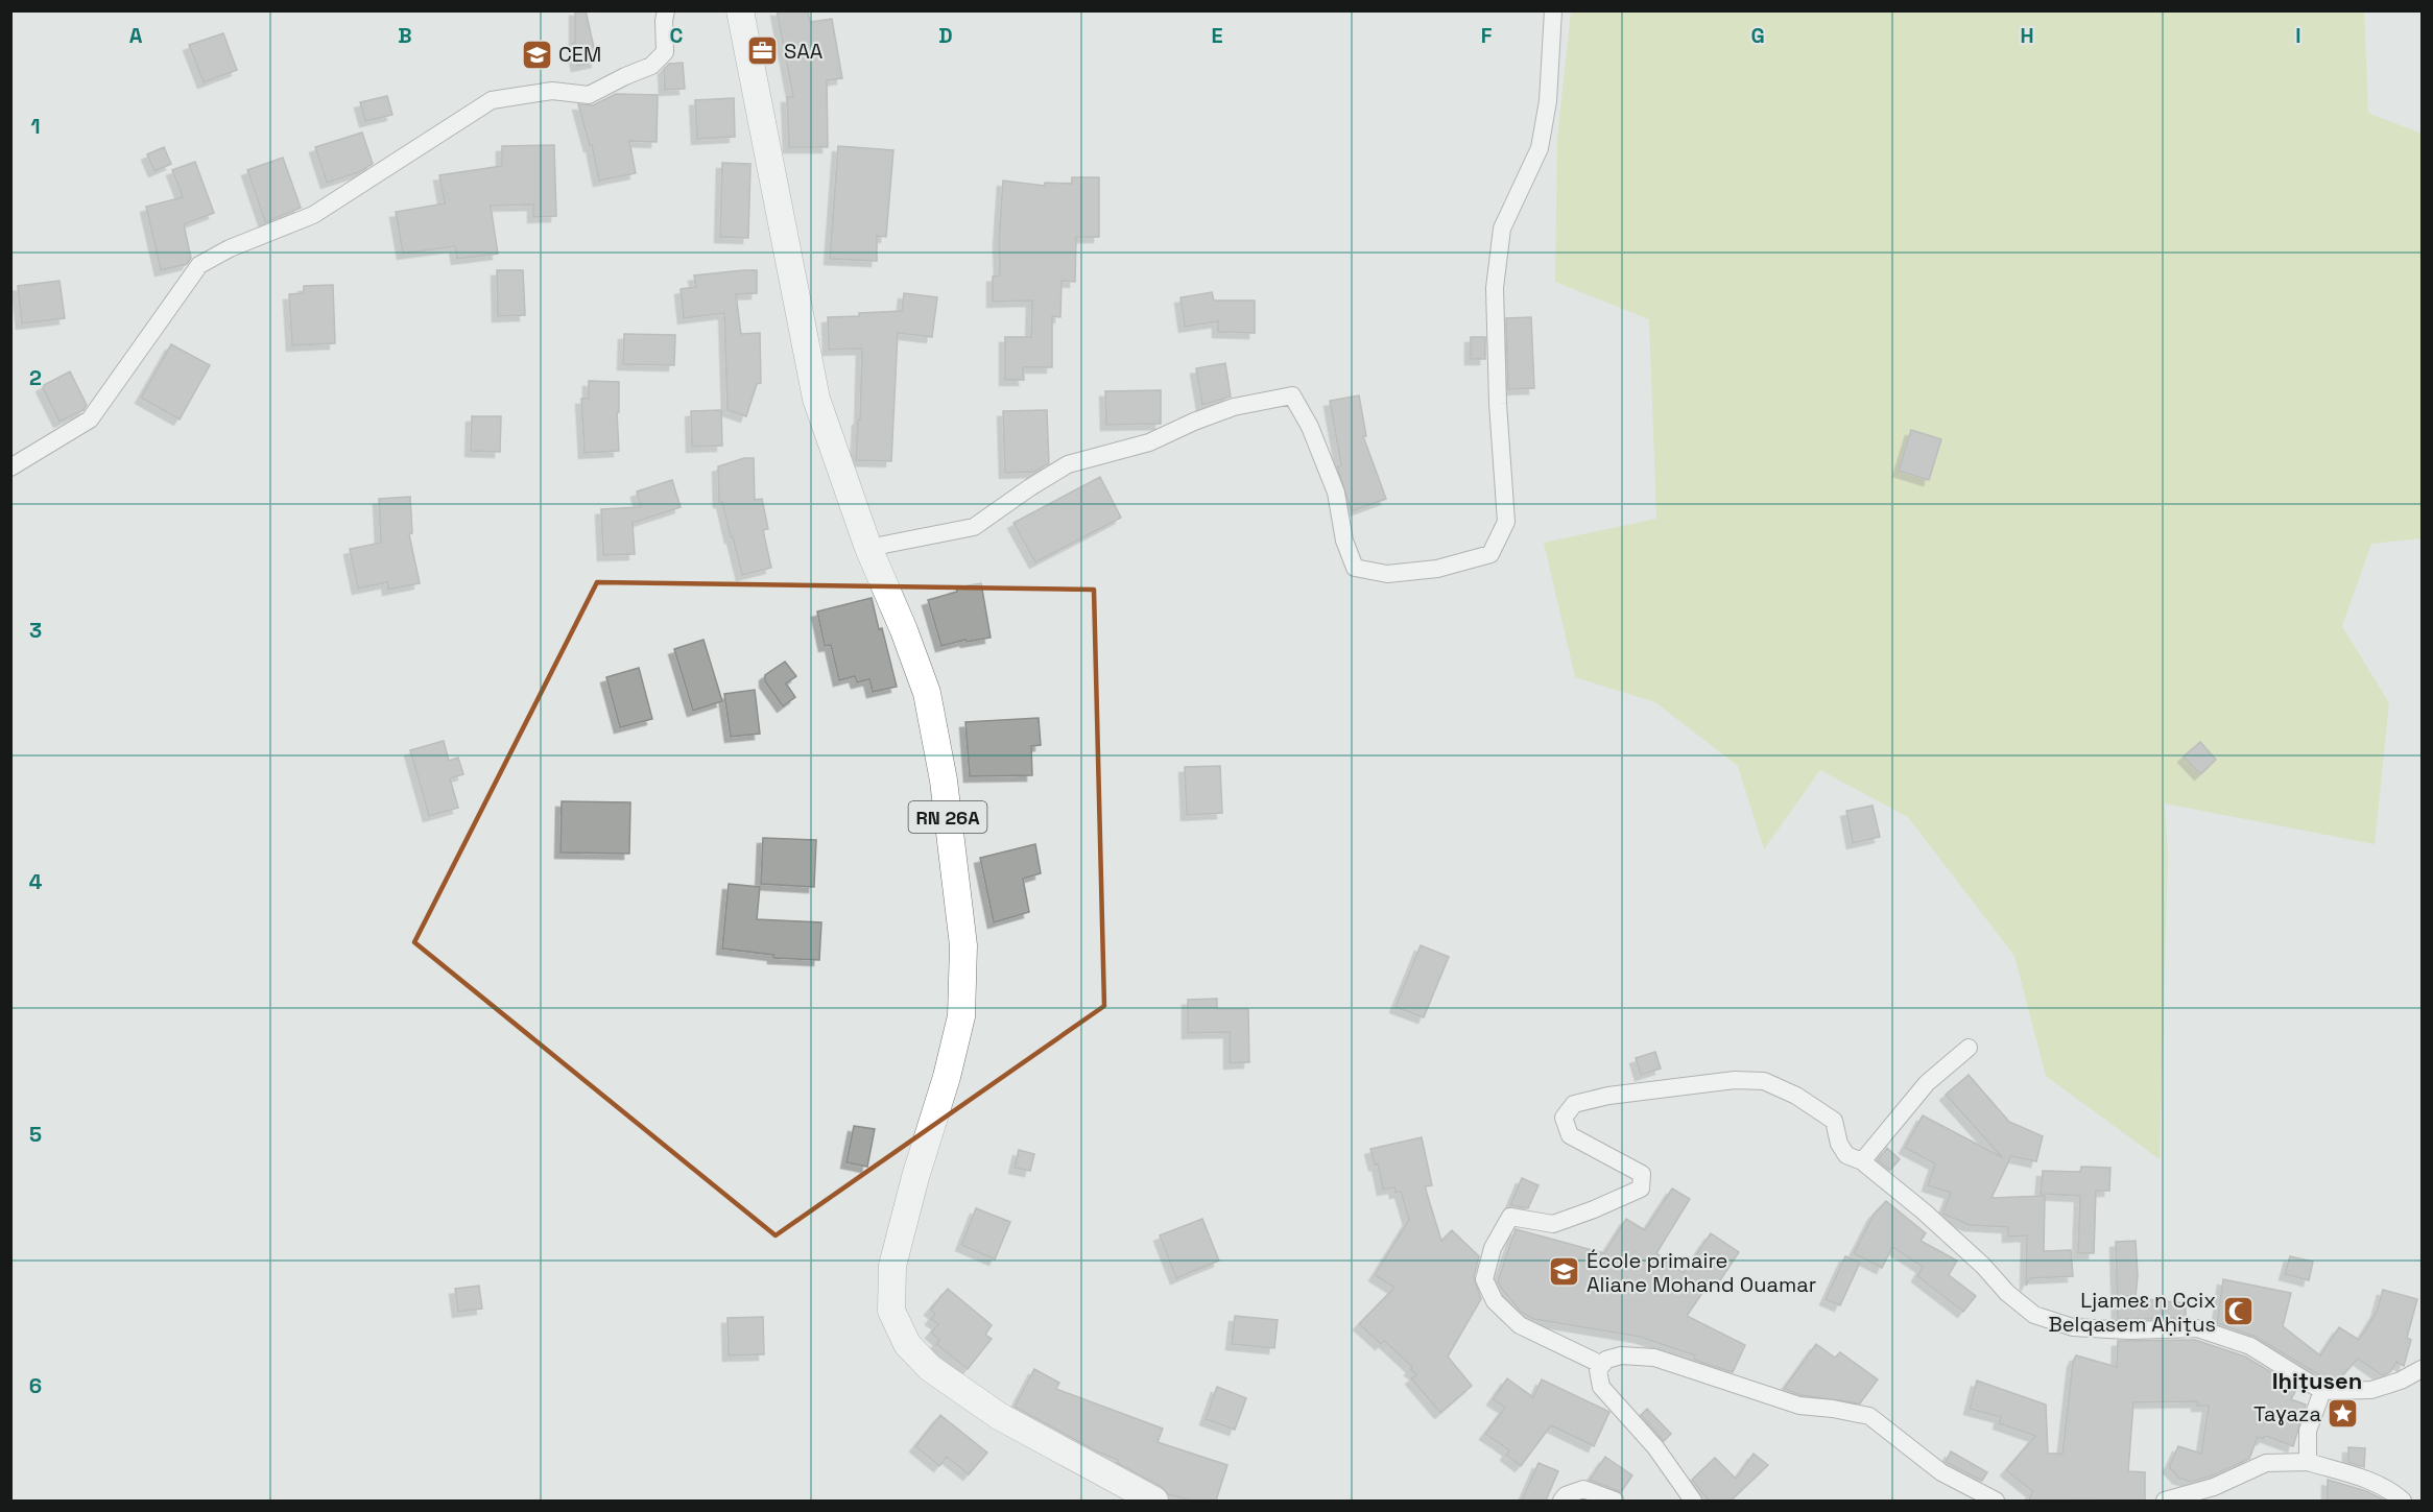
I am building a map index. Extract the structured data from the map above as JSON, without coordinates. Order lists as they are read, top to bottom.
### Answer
{
  "streets": {
    "main road": ["RN 26A"]
  },
  "districts": ["Iḥiṭusen"],
  "places": {
    "office": ["SAA"],
    "school or university": ["CEM", "École primaire Aliane Mohand Ouamar"],
    "mosque": ["Ljameɛ n Ccix Belqasem Aḥiṭus"],
    "place": ["Taɣaza"]
  },
  "grid": {
    "columns": [
      "A",
      "B",
      "C",
      "D",
      "E",
      "F",
      "G",
      "H",
      "I"
    ],
    "rows": [
      "1",
      "2",
      "3",
      "4",
      "5",
      "6"
    ]
  }
}
